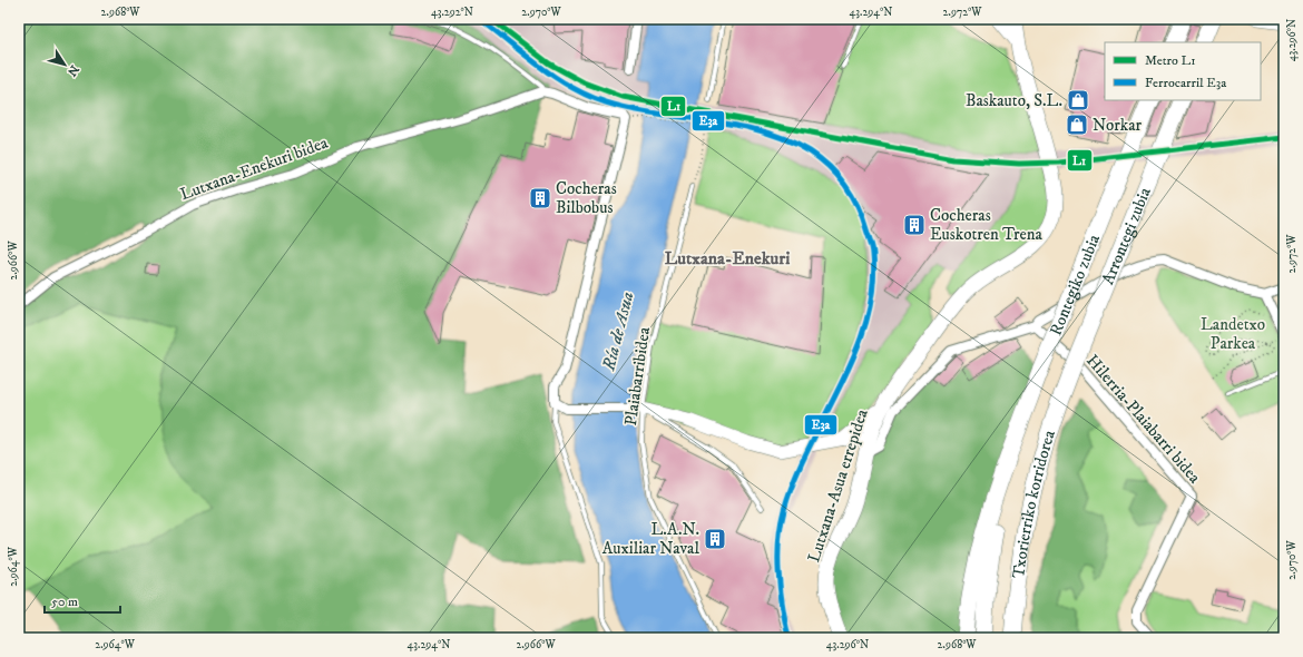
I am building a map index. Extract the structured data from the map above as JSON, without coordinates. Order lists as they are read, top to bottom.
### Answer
{
  "streets": {
    "highway": ["Arrontegi zubia", "Rontegiko zubia", "Txorierriko korridorea"],
    "main road": ["Lutxana-Asua errepidea"],
    "street": ["Lutxana-Enekuri bidea", "Hilerria-Plaiabarri bidea"],
    "lane": ["Plaiabarribidea"]
  },
  "crossings": [
    ["Arrontegi zubia", "Rontegiko zubia"],
    ["Arrontegi zubia", "Txorierriko korridorea"],
    ["Rontegiko zubia", "Txorierriko korridorea"]
  ],
  "districts": ["Lutxana-Enekuri"],
  "water": ["Ría de Asua"],
  "parks": ["Landetxo Parkea"],
  "places": {
    "shop": ["Baskauto, S.L.", "Norkar"],
    "building": ["Cocheras Bilbobus", "Cocheras Euskotren Trena", "L.A.N. Auxiliar Naval"]
  },
  "lines": ["metro line L1", "rail line E3a"],
  "legend": ["Metro L1", "Ferrocarril E3a"],
  "scale_bar": "50 m",
  "north": "bottom right",
  "coordinates": [
    "2.968°W",
    "43.292°N",
    "2.970°W",
    "43.294°N",
    "2.972°W",
    "43.296°N",
    "2.966°W",
    "2.964°W"
  ]
}
